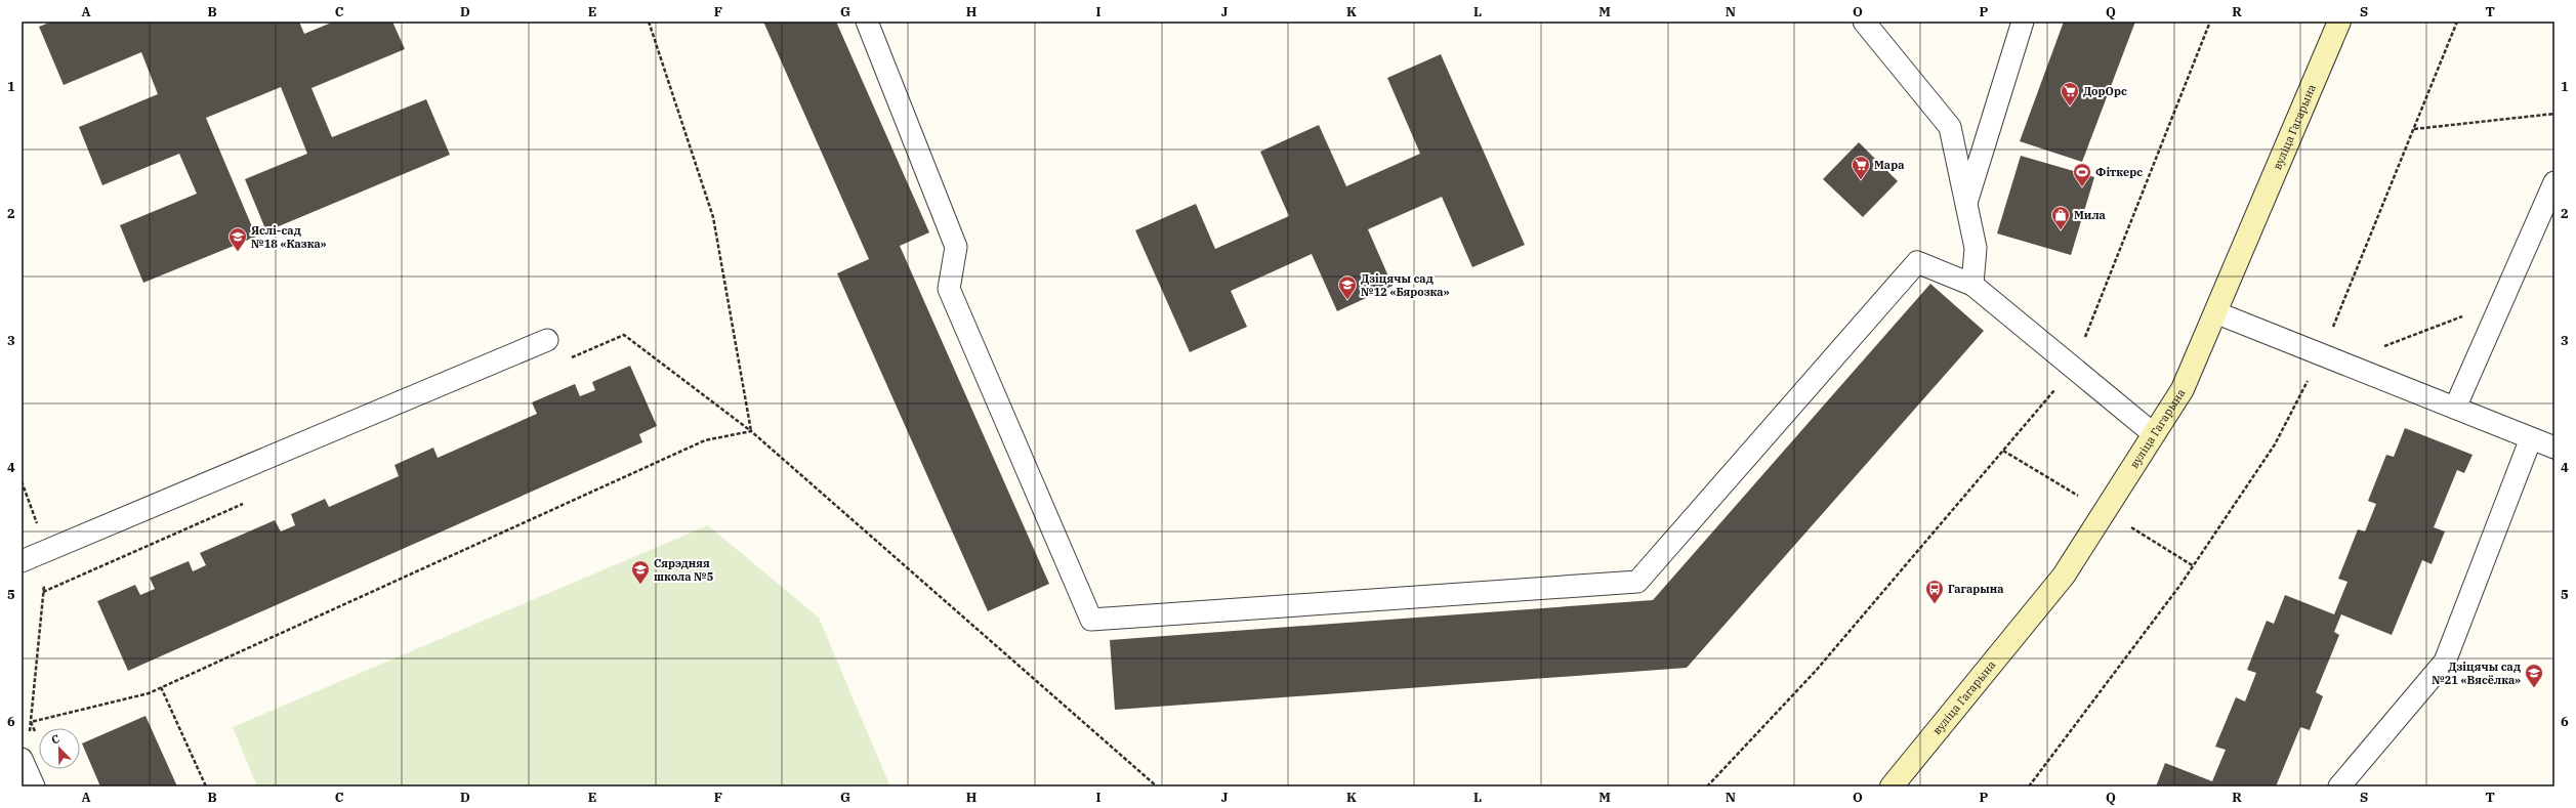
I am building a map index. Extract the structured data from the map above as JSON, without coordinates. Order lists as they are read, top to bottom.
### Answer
{
  "streets": {
    "main road": ["вуліца Гагарына"]
  },
  "places": {
    "supermarket": ["ДорОрс", "Мара"],
    "sports": ["Фіткерс"],
    "shop": ["Мила"],
    "school or university": [
      "Яслі-сад №18 «Казка»",
      "Дзіцячы сад №12 «Бярозка»",
      "Сярэдняя школа №5",
      "Дзіцячы сад №21 «Вясёлка»"
    ],
    "bus stop": ["Гагарына"]
  },
  "north": "top left",
  "grid": {
    "columns": [
      "A",
      "B",
      "C",
      "D",
      "E",
      "F",
      "G",
      "H",
      "I",
      "J",
      "K",
      "L",
      "M",
      "N",
      "O",
      "P",
      "Q",
      "R",
      "S",
      "T"
    ],
    "rows": [
      "1",
      "2",
      "3",
      "4",
      "5",
      "6"
    ]
  }
}
